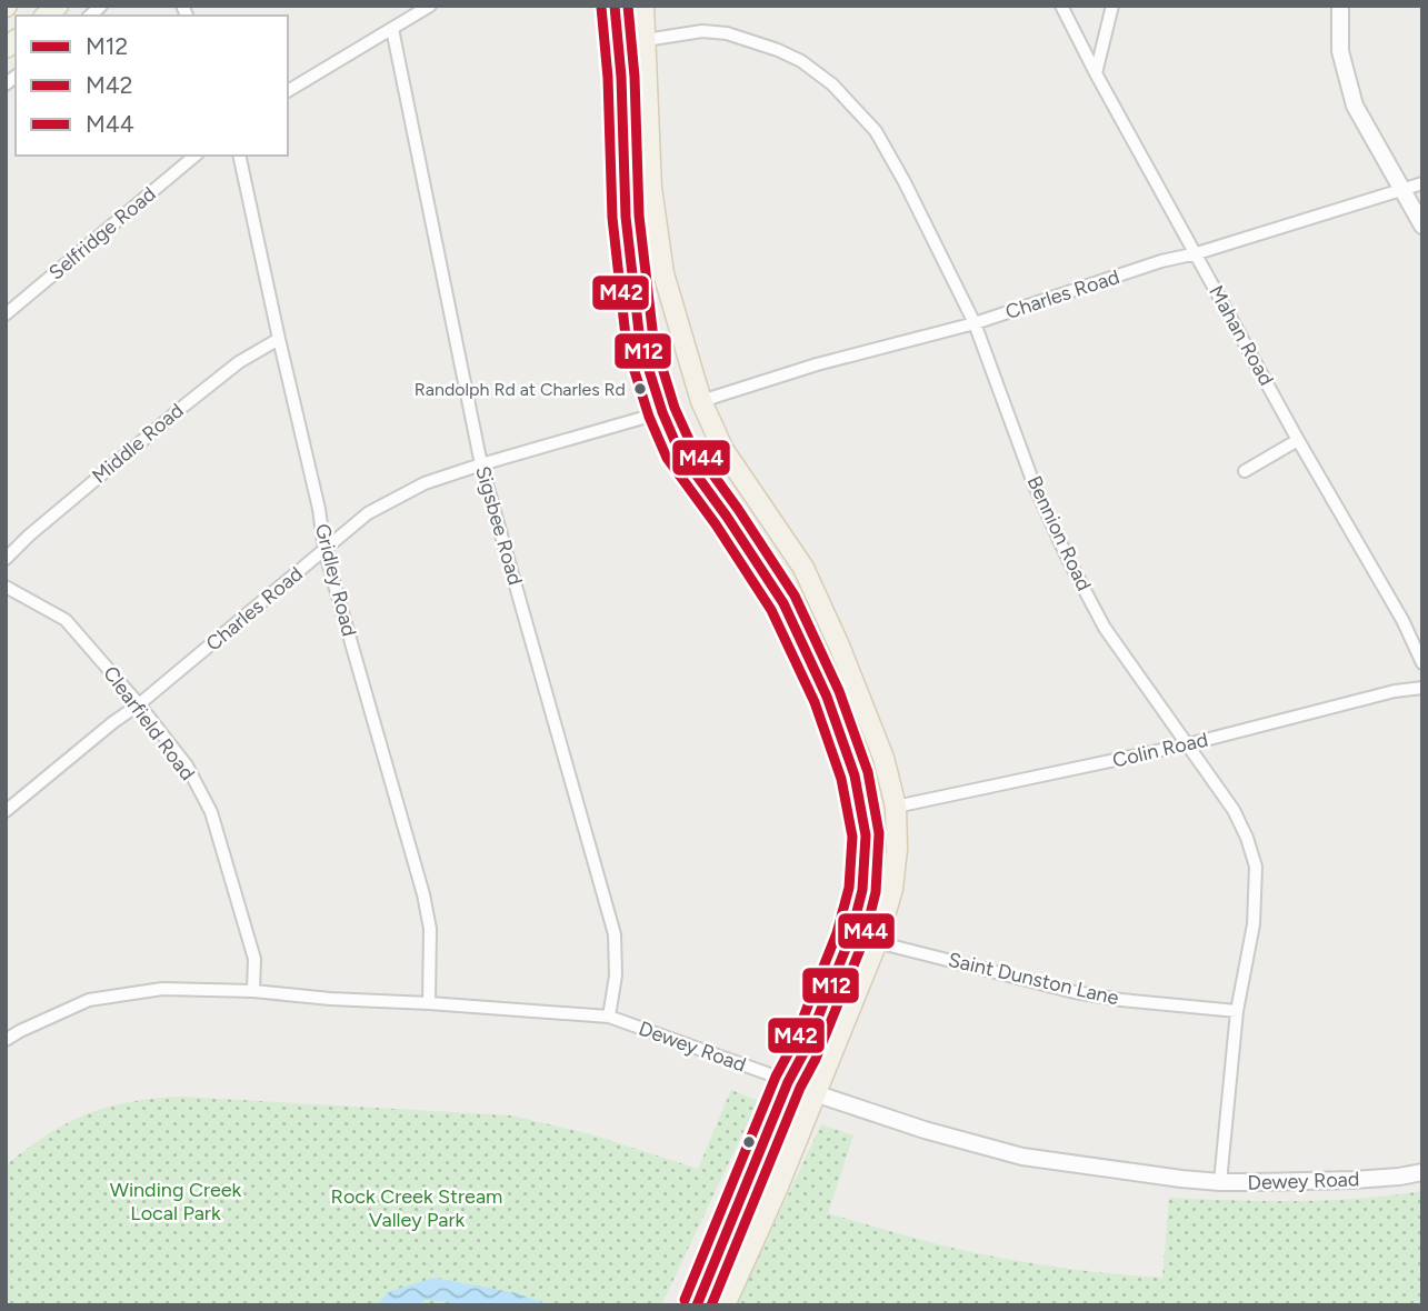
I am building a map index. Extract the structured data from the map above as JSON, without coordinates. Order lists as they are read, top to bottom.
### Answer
{
  "streets": {
    "street": [
      "Selfridge Road",
      "Charles Road",
      "Mahan Road",
      "Middle Road",
      "Sigsbee Road",
      "Bennion Road",
      "Gridley Road",
      "Clearfield Road",
      "Colin Road",
      "Saint Dunston Lane",
      "Dewey Road"
    ]
  },
  "crossings": [
    ["Charles Road", "Mahan Road"],
    ["Charles Road", "Sigsbee Road"],
    ["Charles Road", "Bennion Road"],
    ["Charles Road", "Gridley Road"],
    ["Charles Road", "Clearfield Road"],
    ["Middle Road", "Gridley Road"],
    ["Sigsbee Road", "Dewey Road"],
    ["Bennion Road", "Colin Road"],
    ["Bennion Road", "Saint Dunston Lane"],
    ["Bennion Road", "Dewey Road"],
    ["Gridley Road", "Dewey Road"],
    ["Clearfield Road", "Dewey Road"]
  ],
  "parks": ["Winding Creek Local Park", "Rock Creek Stream Valley Park"],
  "places": ["Randolph Rd at Charles Rd"],
  "lines": ["transit line M12", "transit line M44", "transit line M42"],
  "legend": ["M12", "M42", "M44"]
}
